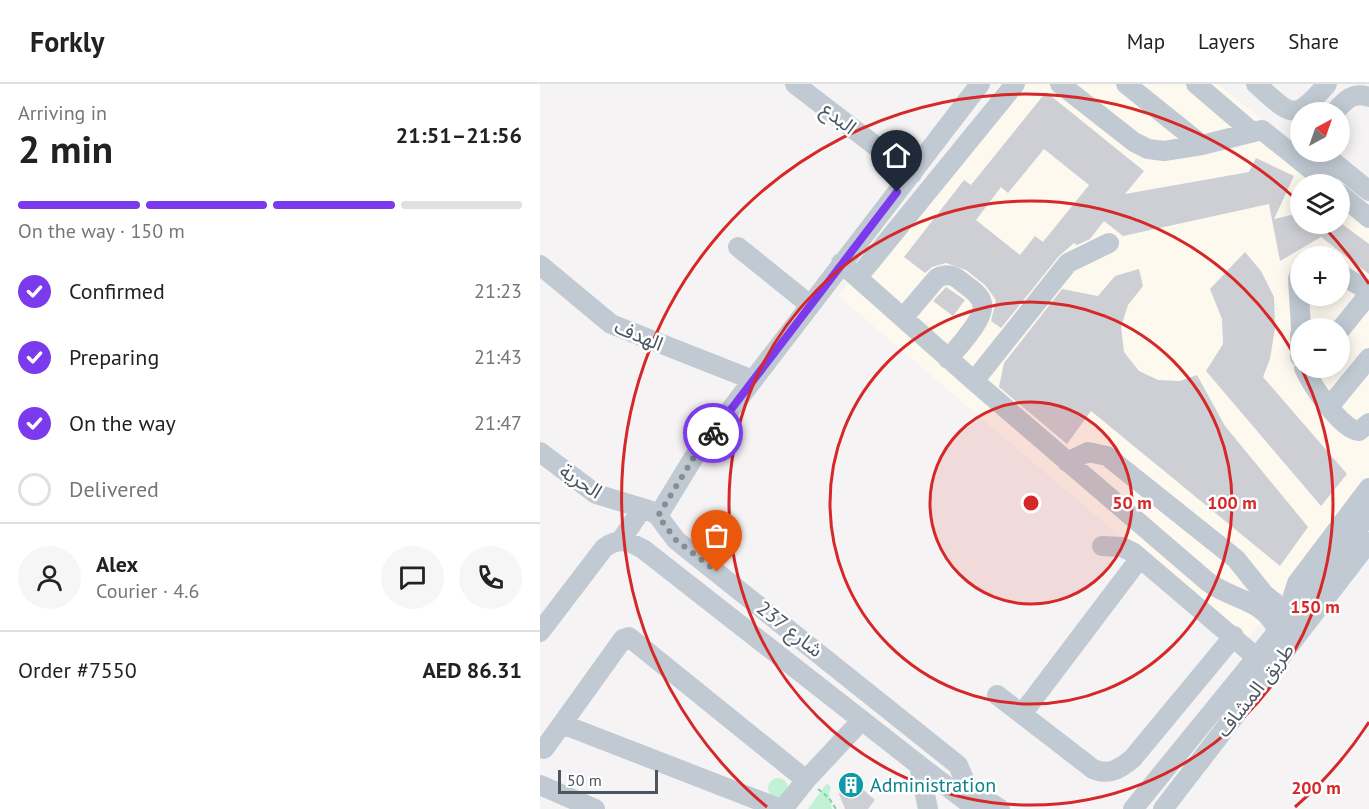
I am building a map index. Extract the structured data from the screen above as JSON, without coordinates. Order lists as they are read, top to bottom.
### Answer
{
  "streets": {
    "street": [
      "البدع",
      "الهدف",
      "الحرية",
      "شارع 237",
      "طريق المشاف"
    ]
  },
  "crossings": [
    ["الحرية", "شارع 237"]
  ],
  "places": {
    "building": ["Administration"]
  },
  "scale_bar": "50 m",
  "north": "top right",
  "page": {
    "header": "Forkly",
    "nav": ["Map", "Layers", "Share"],
    "heading": ["2 min", "Arriving in", "21:51–21:56"],
    "panel": [
      "Alex",
      "Courier · 4.6",
      "Order #7550",
      "AED 86.31"
    ],
    "map_buttons": ["+", "−"],
    "bar": "On the way · 150 m",
    "list": [
      ["Confirmed", "21:23"],
      ["Preparing", "21:43"],
      ["On the way", "21:47"],
      "Delivered"
    ],
    "scale": "50 m"
  },
  "rings": [
    "50 m",
    "100 m",
    "150 m",
    "200 m"
  ]
}
